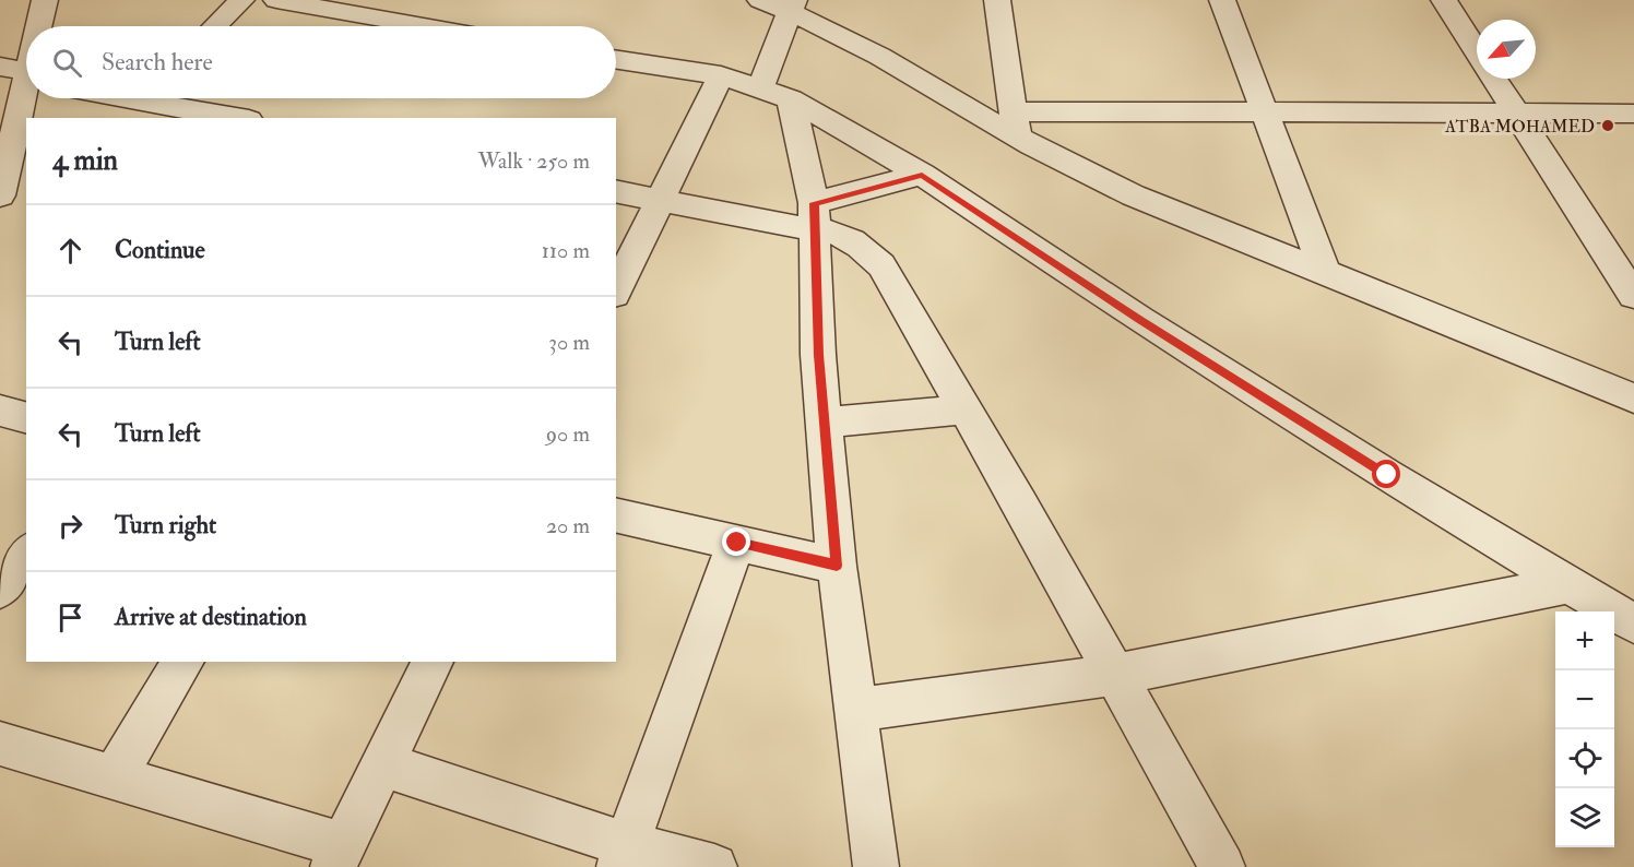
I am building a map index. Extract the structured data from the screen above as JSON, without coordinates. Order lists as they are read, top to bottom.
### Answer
{
  "places": ["ATBA MOHAMED"],
  "north": "bottom left",
  "page": {
    "search": "Search here",
    "heading": ["4 min", "Walk · 250 m"],
    "list": [
      ["Continue", "110 m"],
      ["Turn left", "30 m"],
      ["Turn left", "90 m"],
      ["Turn right", "20 m"],
      "Arrive at destination"
    ],
    "map_buttons": ["+", "−"]
  }
}
